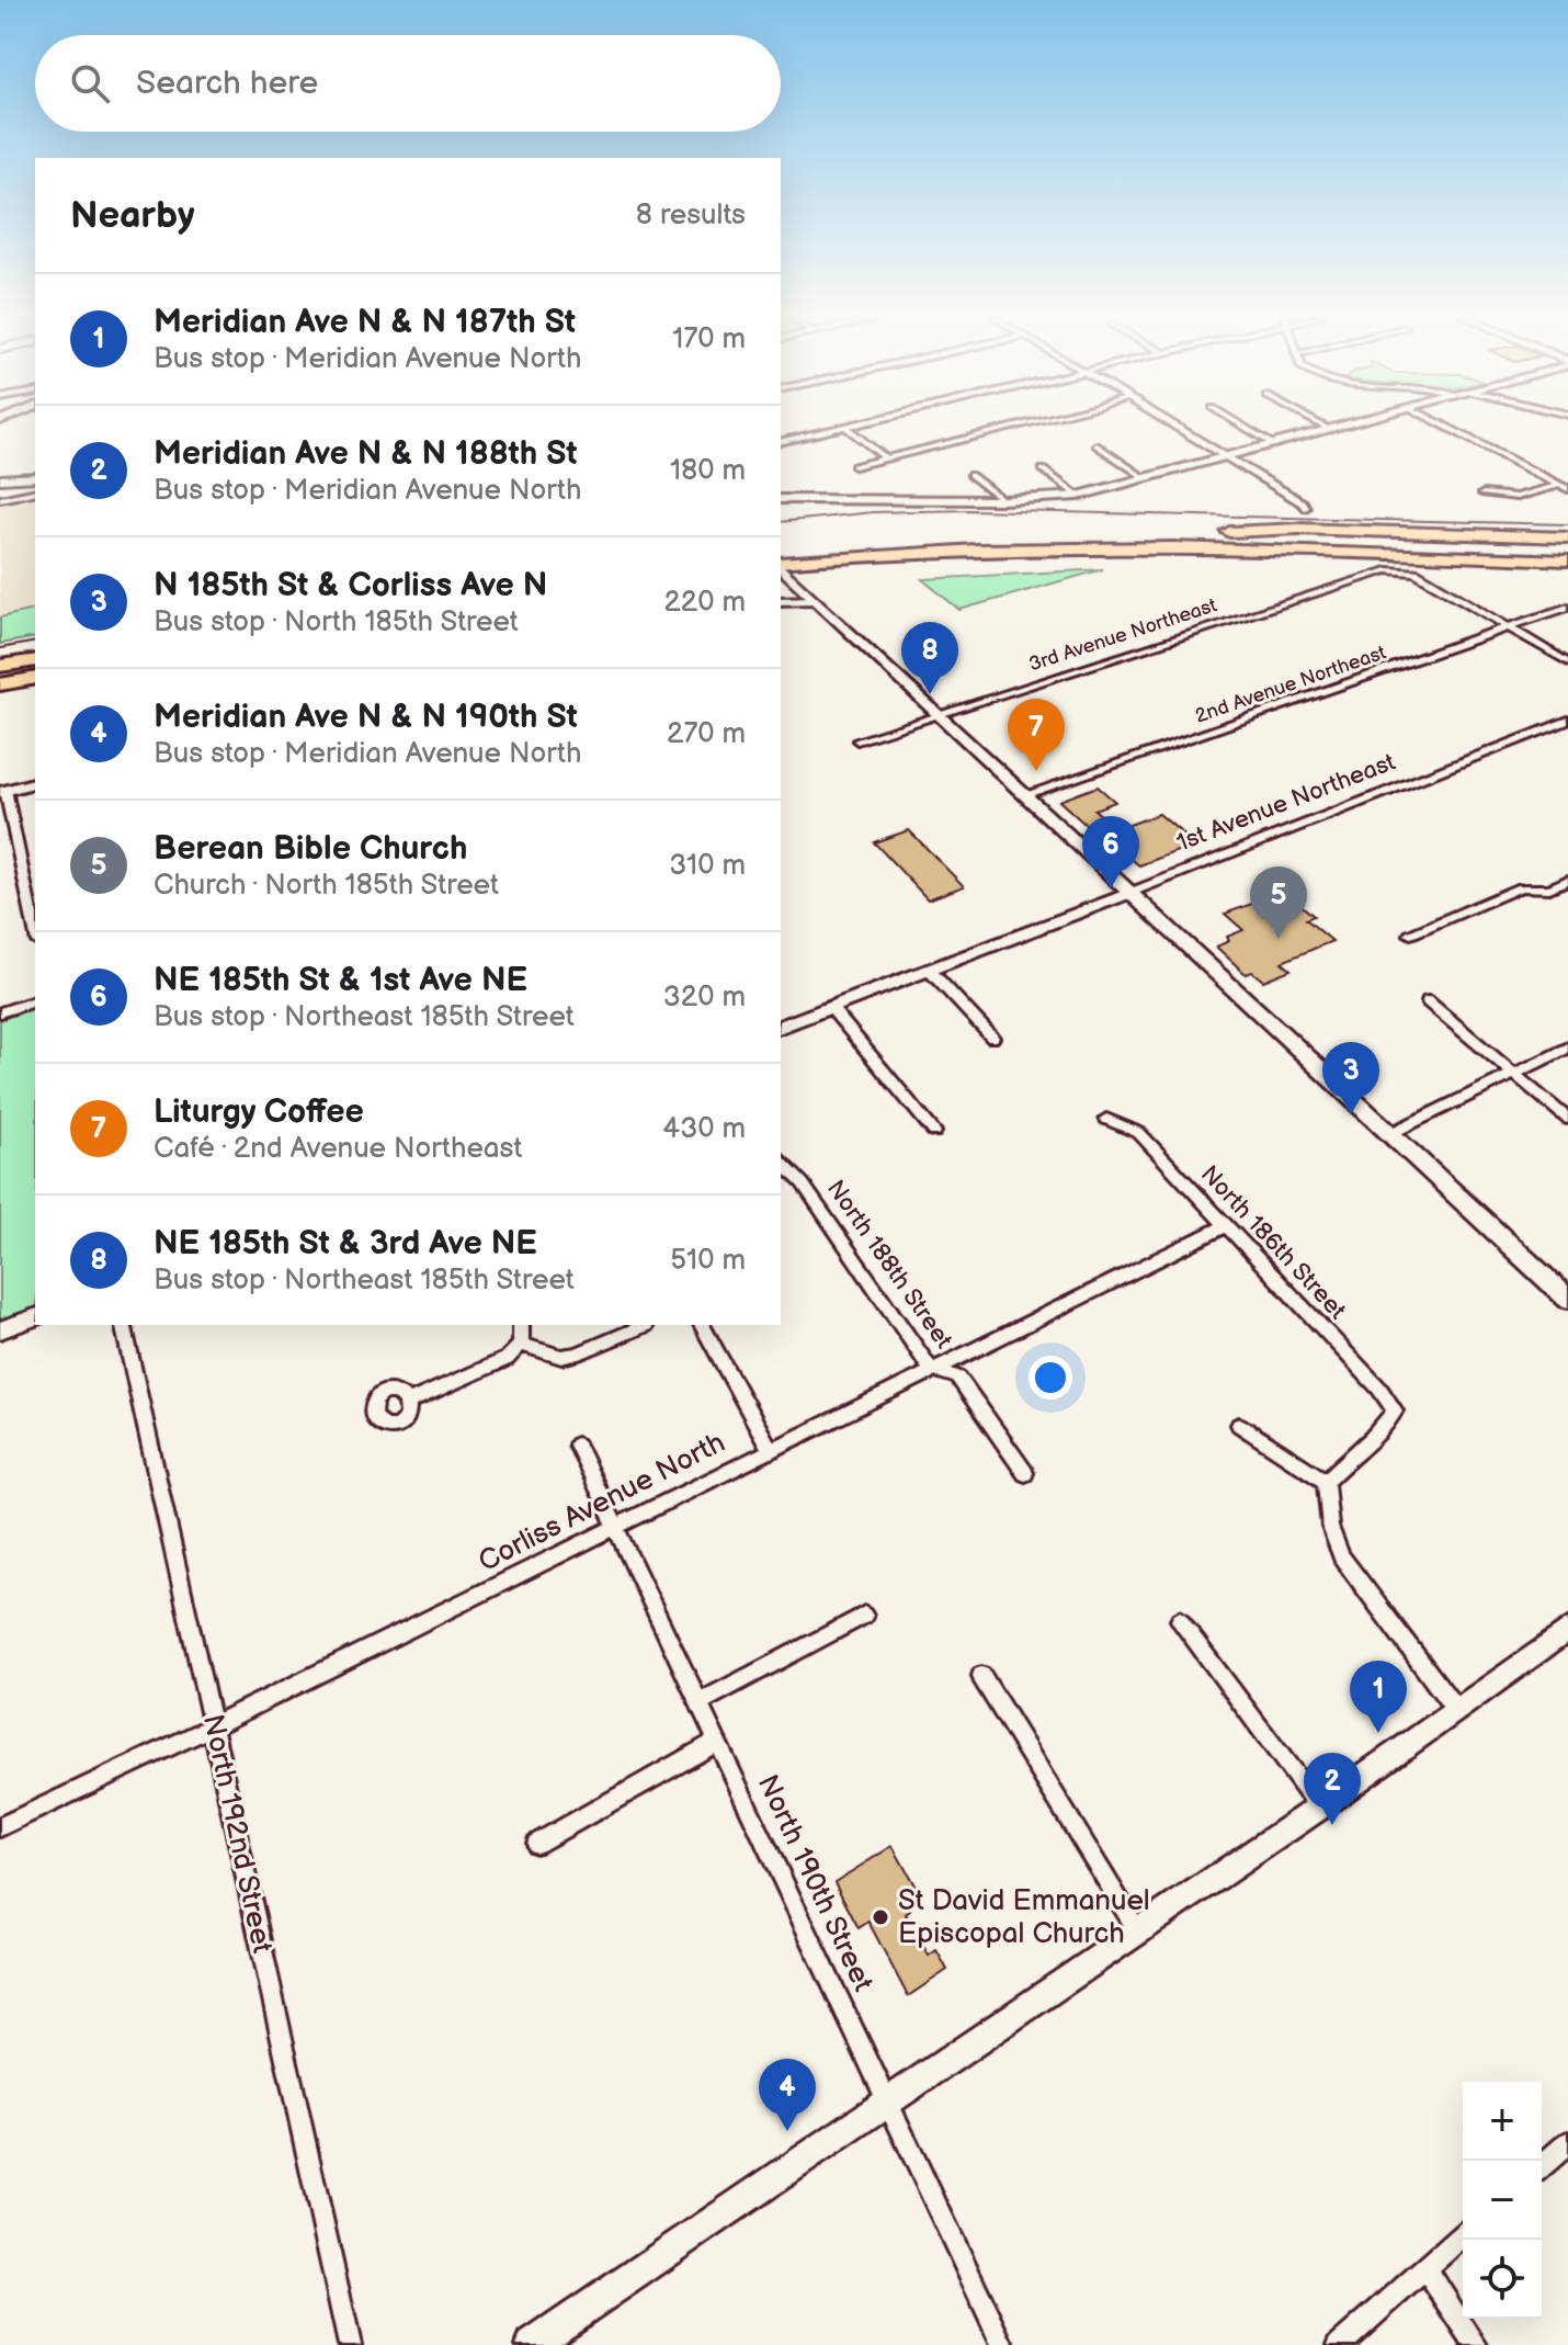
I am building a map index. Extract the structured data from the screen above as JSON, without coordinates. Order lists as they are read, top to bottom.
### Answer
{
  "streets": {
    "street": [
      "3rd Avenue Northeast",
      "2nd Avenue Northeast",
      "1st Avenue Northeast",
      "North 186th Street",
      "North 188th Street",
      "Corliss Avenue North",
      "North 192nd Street",
      "North 190th Street"
    ]
  },
  "crossings": [
    ["3rd Avenue Northeast", "2nd Avenue Northeast"],
    ["North 186th Street", "Corliss Avenue North"],
    ["North 188th Street", "Corliss Avenue North"],
    ["Corliss Avenue North", "North 192nd Street"],
    ["Corliss Avenue North", "North 190th Street"]
  ],
  "places": ["St David Emmanuel Episcopal Church"],
  "page": {
    "search": "Search here",
    "heading": ["Nearby", "8 results"],
    "list": [
      {
        "mark": "1",
        "name": "Meridian Ave N & N 187th St",
        "note": "Bus stop · Meridian Avenue North",
        "value": "170 m"
      },
      {
        "mark": "2",
        "name": "Meridian Ave N & N 188th St",
        "note": "Bus stop · Meridian Avenue North",
        "value": "180 m"
      },
      {
        "mark": "3",
        "name": "N 185th St & Corliss Ave N",
        "note": "Bus stop · North 185th Street",
        "value": "220 m"
      },
      {
        "mark": "4",
        "name": "Meridian Ave N & N 190th St",
        "note": "Bus stop · Meridian Avenue North",
        "value": "270 m"
      },
      {
        "mark": "5",
        "name": "Berean Bible Church",
        "note": "Church · North 185th Street",
        "value": "310 m"
      },
      {
        "mark": "6",
        "name": "NE 185th St & 1st Ave NE",
        "note": "Bus stop · Northeast 185th Street",
        "value": "320 m"
      },
      {
        "mark": "7",
        "name": "Liturgy Coffee",
        "note": "Café · 2nd Avenue Northeast",
        "value": "430 m"
      },
      {
        "mark": "8",
        "name": "NE 185th St & 3rd Ave NE",
        "note": "Bus stop · Northeast 185th Street",
        "value": "510 m"
      }
    ],
    "pins": [
      "8",
      "7",
      "6",
      "5",
      "3",
      "1",
      "2",
      "4"
    ],
    "map_buttons": ["+", "−"]
  }
}
